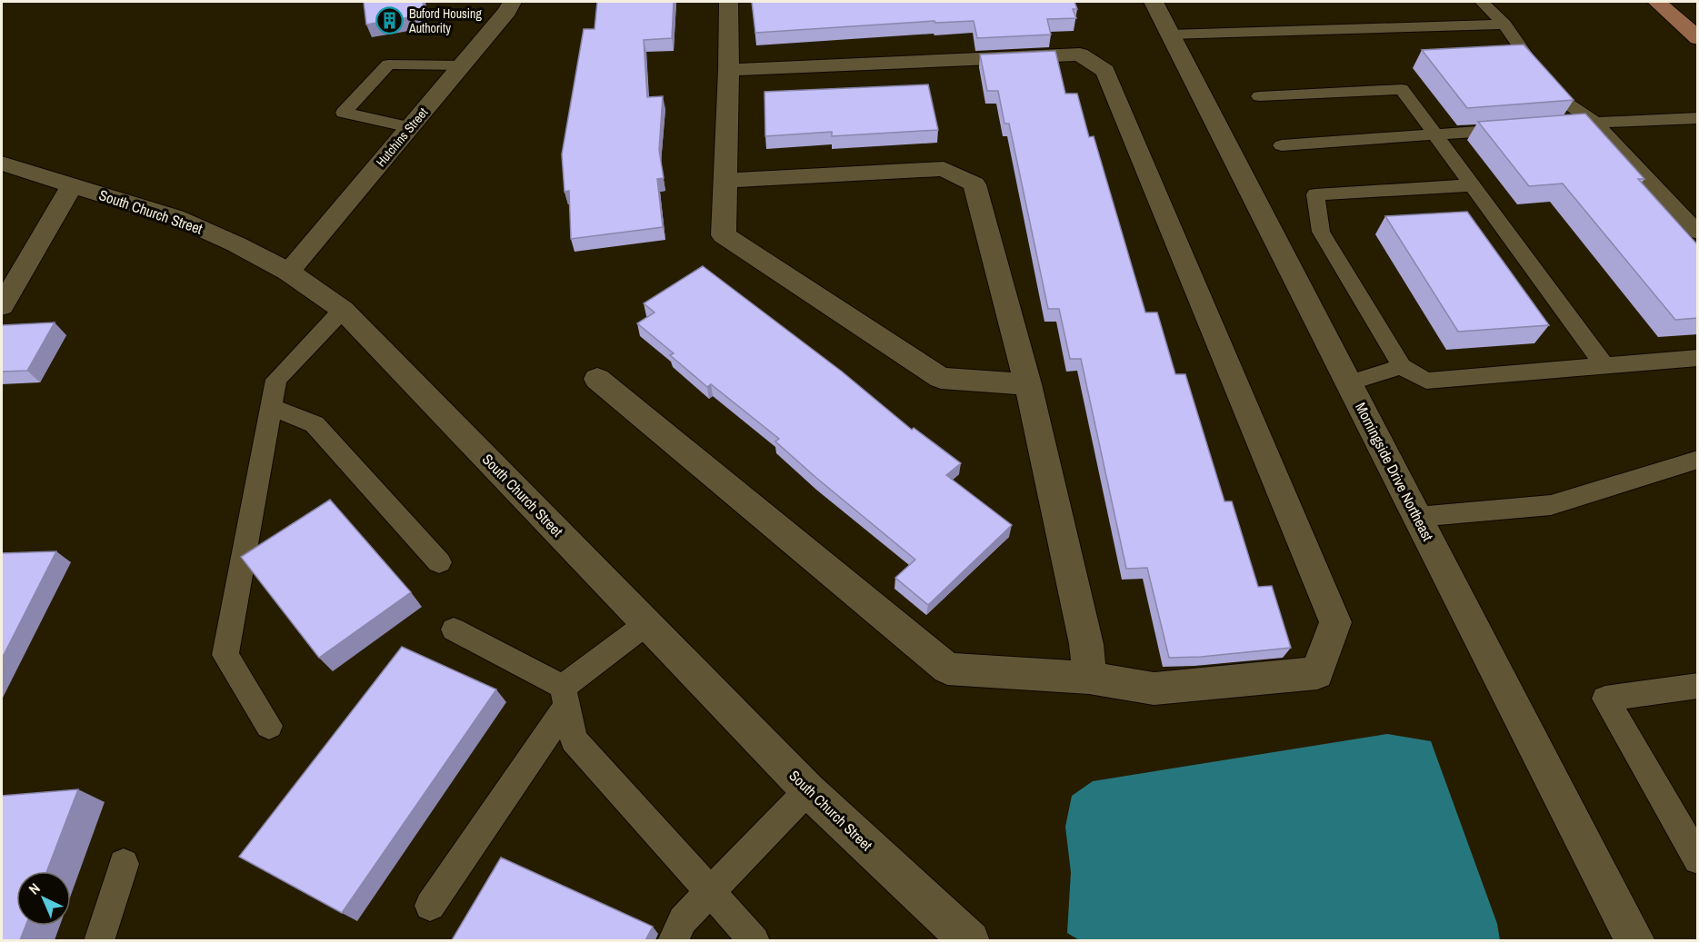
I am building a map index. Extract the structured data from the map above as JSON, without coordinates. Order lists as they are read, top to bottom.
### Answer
{
  "streets": {
    "street": ["Hutchins Street", "South Church Street", "Morningside Drive Northeast"]
  },
  "crossings": [
    ["Hutchins Street", "South Church Street"]
  ],
  "places": {
    "building": ["Buford Housing Authority"]
  },
  "north": "top left"
}
